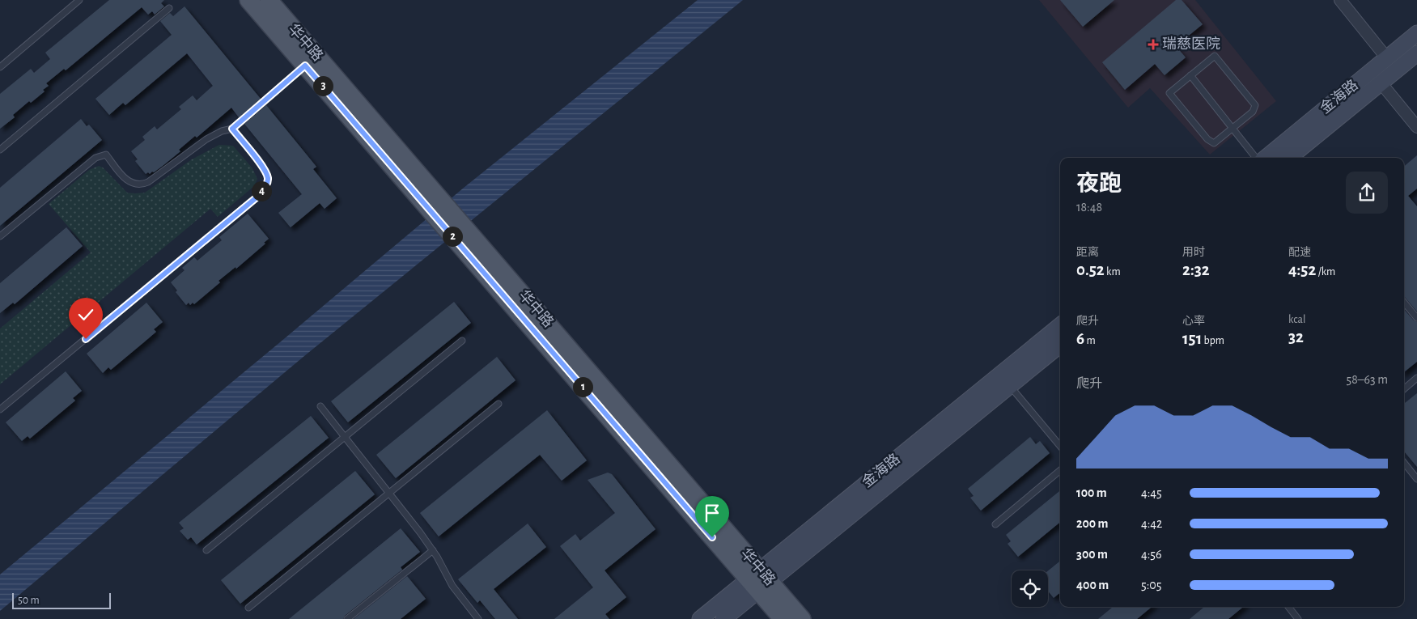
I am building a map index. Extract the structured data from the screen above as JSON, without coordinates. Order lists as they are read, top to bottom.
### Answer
{
  "streets": {
    "main road": ["华中路", "金海路"]
  },
  "crossings": [
    ["华中路", "金海路"]
  ],
  "places": {
    "health": ["瑞慈医院"]
  },
  "scale_bar": "50 m",
  "page": {
    "pins": [
      "3",
      "4",
      "2",
      "1"
    ],
    "heading": ["夜跑", "18:48"],
    "stats": [
      ["距离", "0.52 km"],
      ["用时", "2:32"],
      ["配速", "4:52 /km"],
      ["爬升", "6 m"],
      ["心率", "151 bpm"],
      ["kcal", "32"]
    ],
    "chart": ["爬升", "58–63 m"],
    "list": [
      {
        "name": "100 m",
        "note": "4:45"
      },
      {
        "name": "200 m",
        "note": "4:42"
      },
      {
        "name": "300 m",
        "note": "4:56"
      },
      {
        "name": "400 m",
        "note": "5:05"
      }
    ],
    "scale": "50 m"
  }
}
